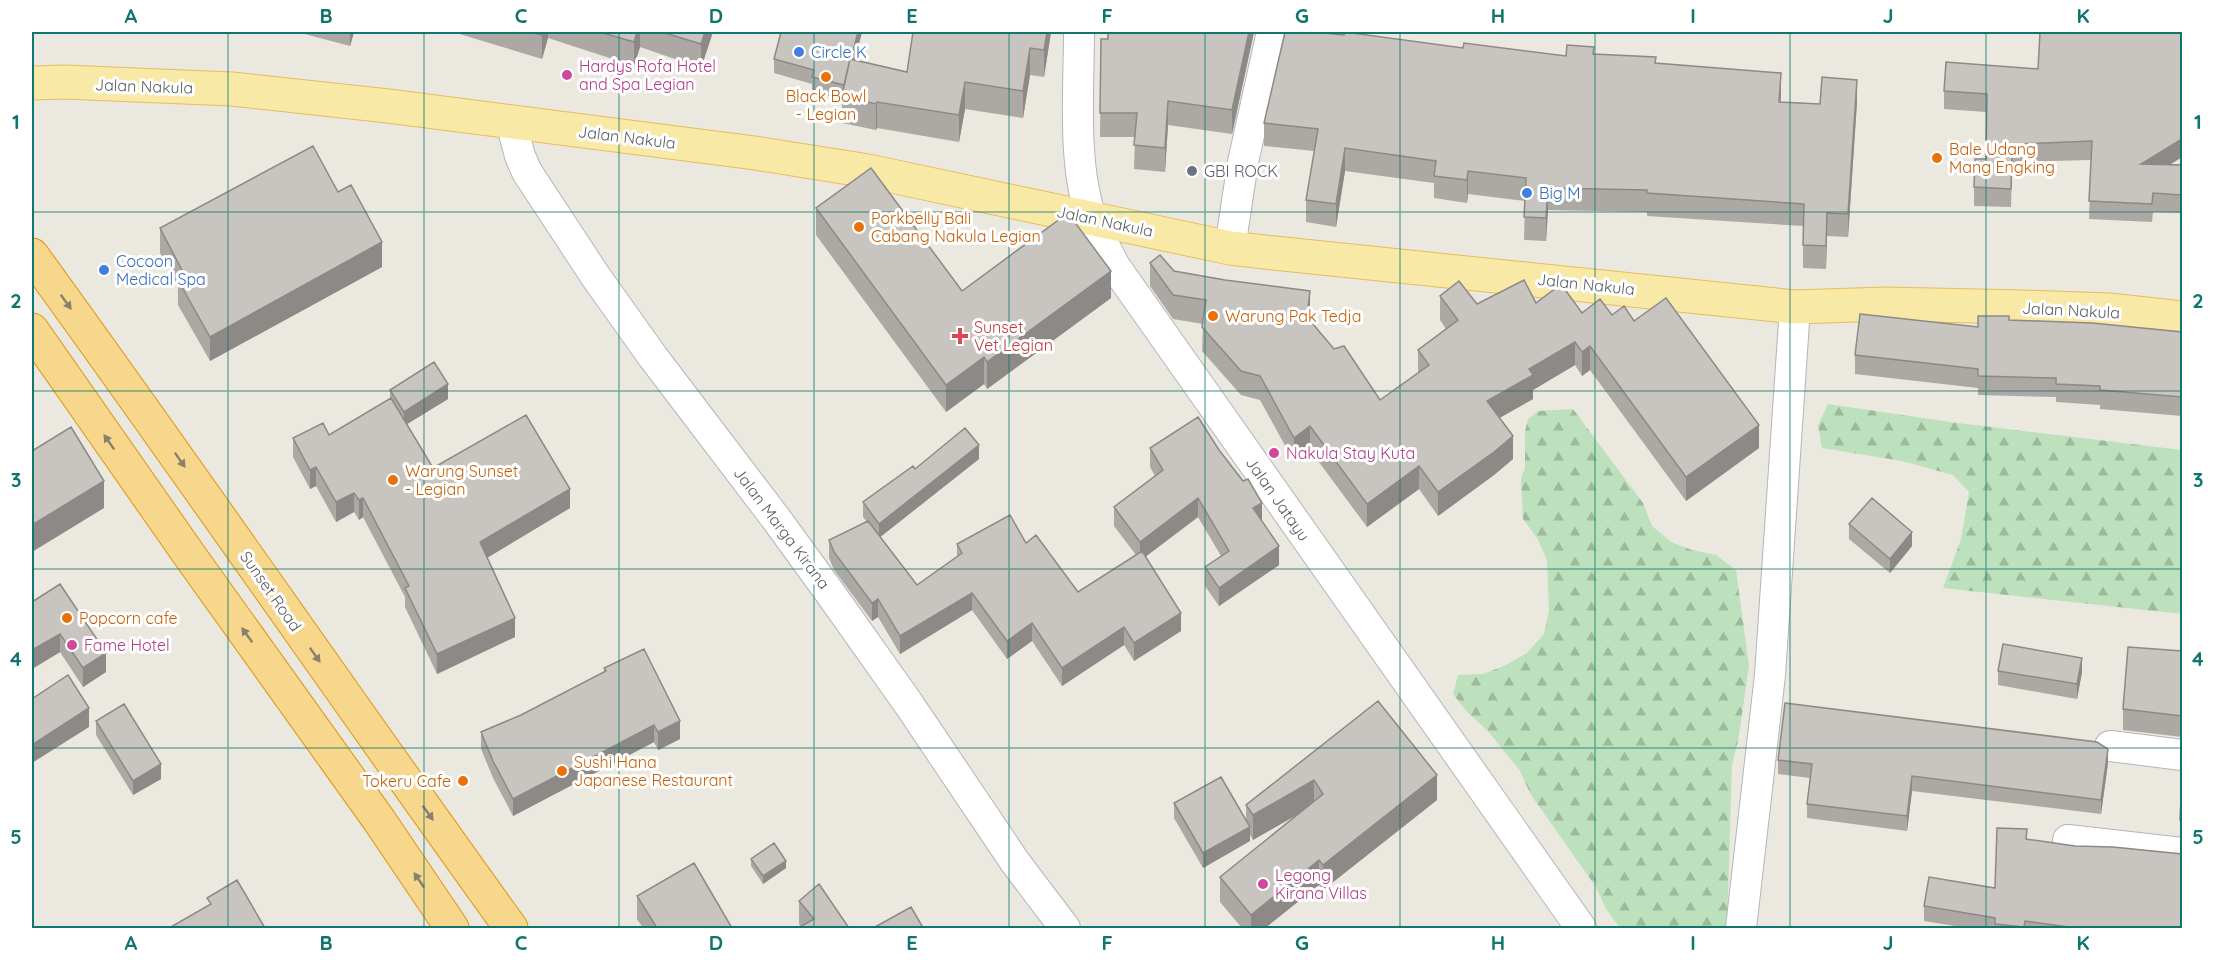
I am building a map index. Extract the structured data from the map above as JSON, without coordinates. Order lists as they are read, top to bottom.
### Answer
{
  "streets": {
    "highway": ["Sunset Road"],
    "main road": ["Jalan Nakula"],
    "street": ["Jalan Jatayu", "Jalan Marga Kirana"]
  },
  "crossings": [
    ["Jalan Nakula", "Jalan Jatayu"],
    ["Jalan Nakula", "Jalan Marga Kirana"]
  ],
  "places": {
    "other": [
      "Circle K",
      "Hardys Rofa Hotel and Spa Legian",
      "Black Bowl - Legian",
      "Bale Udang Mang Engking",
      "GBI ROCK",
      "Big M",
      "Porkbelly Bali Cabang Nakula Legian",
      "Cocoon Medical Spa",
      "Warung Pak Tedja",
      "Nakula Stay Kuta",
      "Warung Sunset - Legian",
      "Popcorn cafe",
      "Fame Hotel",
      "Sushi Hana Japanese Restaurant",
      "Tokeru Cafe",
      "Legong Kirana Villas"
    ],
    "health": ["Sunset Vet Legian"]
  },
  "grid": {
    "columns": [
      "A",
      "B",
      "C",
      "D",
      "E",
      "F",
      "G",
      "H",
      "I",
      "J",
      "K"
    ],
    "rows": [
      "1",
      "2",
      "3",
      "4",
      "5"
    ]
  }
}
